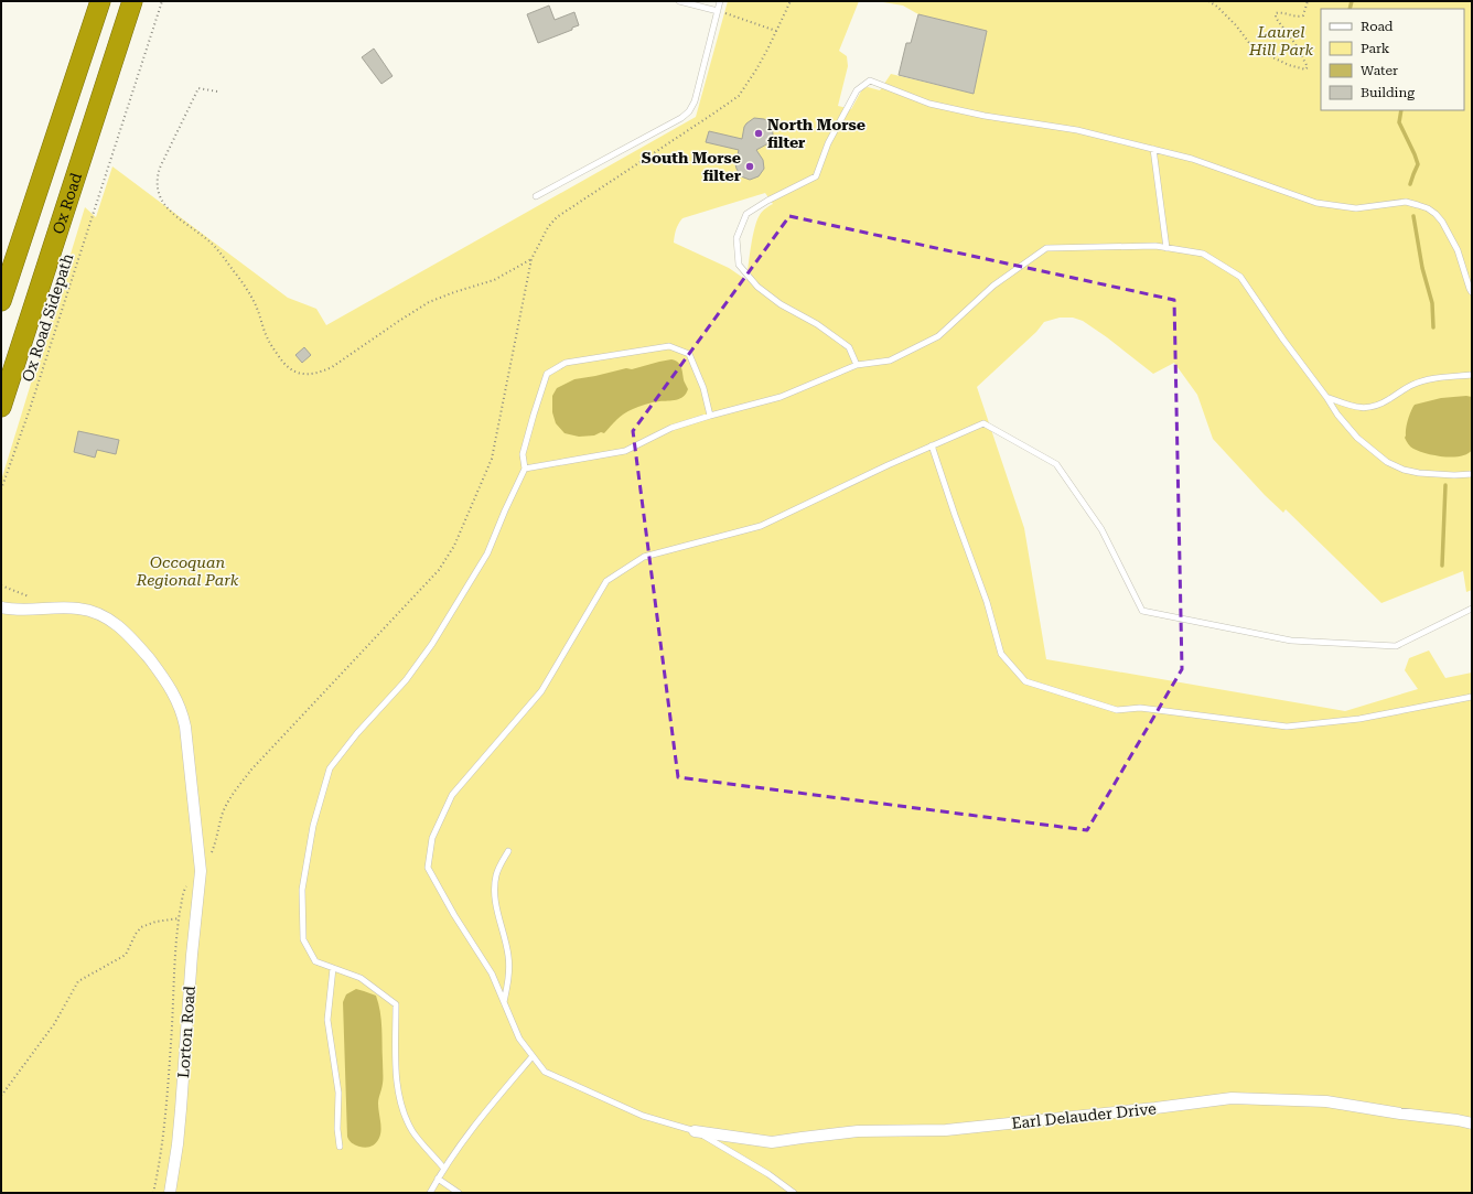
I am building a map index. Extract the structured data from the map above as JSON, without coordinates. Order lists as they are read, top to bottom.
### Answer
{
  "streets": {
    "highway": ["Ox Road"],
    "street": ["Lorton Road", "Earl Delauder Drive"],
    "path": ["Ox Road Sidepath"]
  },
  "parks": ["Laurel Hill Park", "Occoquan Regional Park"],
  "places": ["North Morse filter", "South Morse filter"],
  "legend": [
    "Road",
    "Park",
    "Water",
    "Building"
  ]
}
